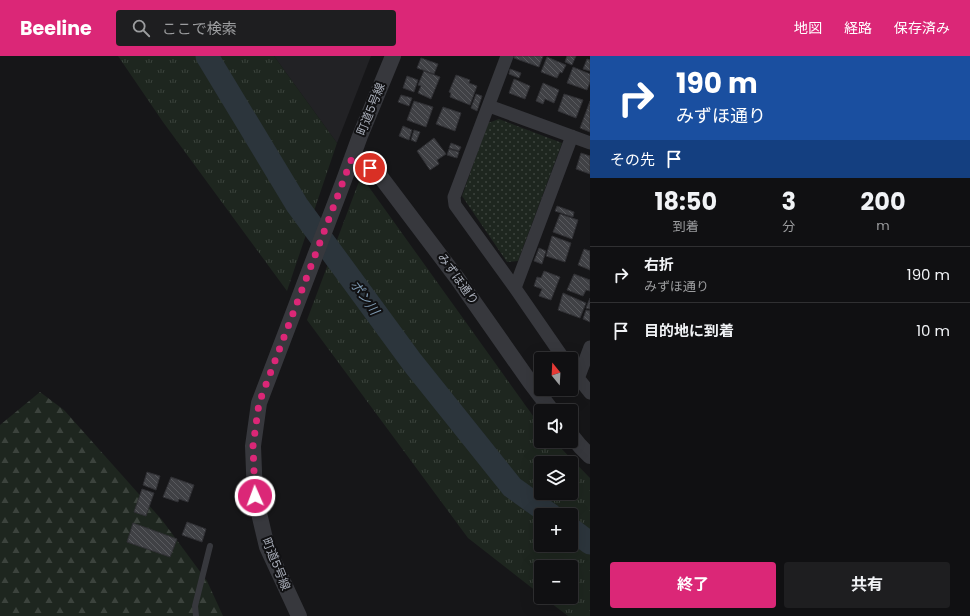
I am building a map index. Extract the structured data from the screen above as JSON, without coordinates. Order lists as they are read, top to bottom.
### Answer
{
  "streets": {
    "street": ["町道5号線", "みずほ通り"]
  },
  "crossings": [
    ["町道5号線", "みずほ通り"]
  ],
  "water": ["ポン川"],
  "north": "top",
  "page": {
    "header": "Beeline",
    "search": "ここで検索",
    "nav": ["地図", "経路", "保存済み"],
    "turn": ["190 m", "みずほ通り"],
    "then": "その先",
    "eta": [
      "18:50",
      "到着",
      "3",
      "分",
      "200",
      "m"
    ],
    "list": [
      {
        "name": "右折",
        "note": "みずほ通り",
        "value": "190 m"
      },
      {
        "name": "目的地に到着",
        "value": "10 m"
      }
    ],
    "map_buttons": ["+", "−"],
    "buttons": ["終了", "共有"]
  }
}
